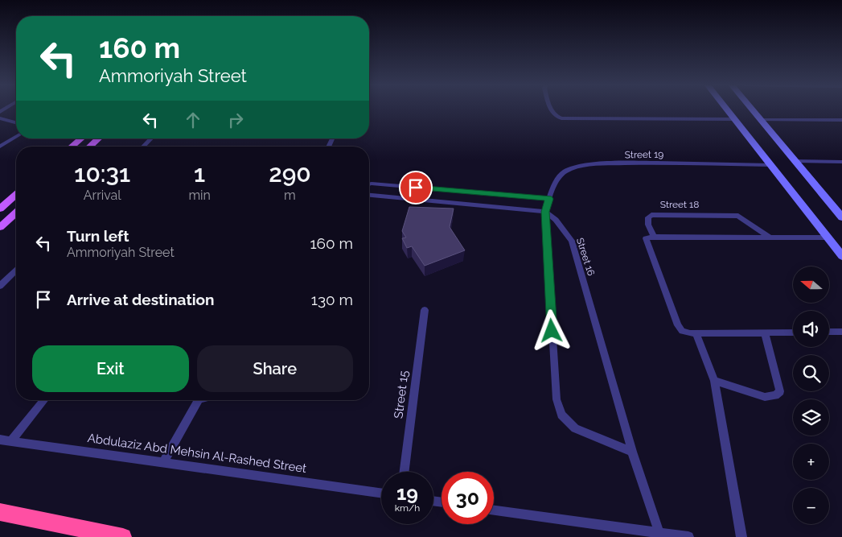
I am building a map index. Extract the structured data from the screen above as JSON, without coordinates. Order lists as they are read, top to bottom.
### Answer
{
  "streets": {
    "street": [
      "Street 19",
      "Street 18",
      "Street 16",
      "Street 15",
      "Abdulaziz Abd Mehsin Al-Rashed Street"
    ]
  },
  "crossings": [
    ["Street 19", "Street 16"]
  ],
  "north": "left",
  "page": {
    "turn": ["160 m", "Ammoriyah Street"],
    "eta": [
      "10:31",
      "Arrival",
      "1",
      "min",
      "290",
      "m"
    ],
    "list": [
      {
        "name": "Turn left",
        "note": "Ammoriyah Street",
        "value": "160 m"
      },
      {
        "name": "Arrive at destination",
        "value": "130 m"
      }
    ],
    "map_buttons": ["+", "−"],
    "buttons": ["Exit", "Share"],
    "speed": "19 km/h",
    "limit": "30"
  }
}
